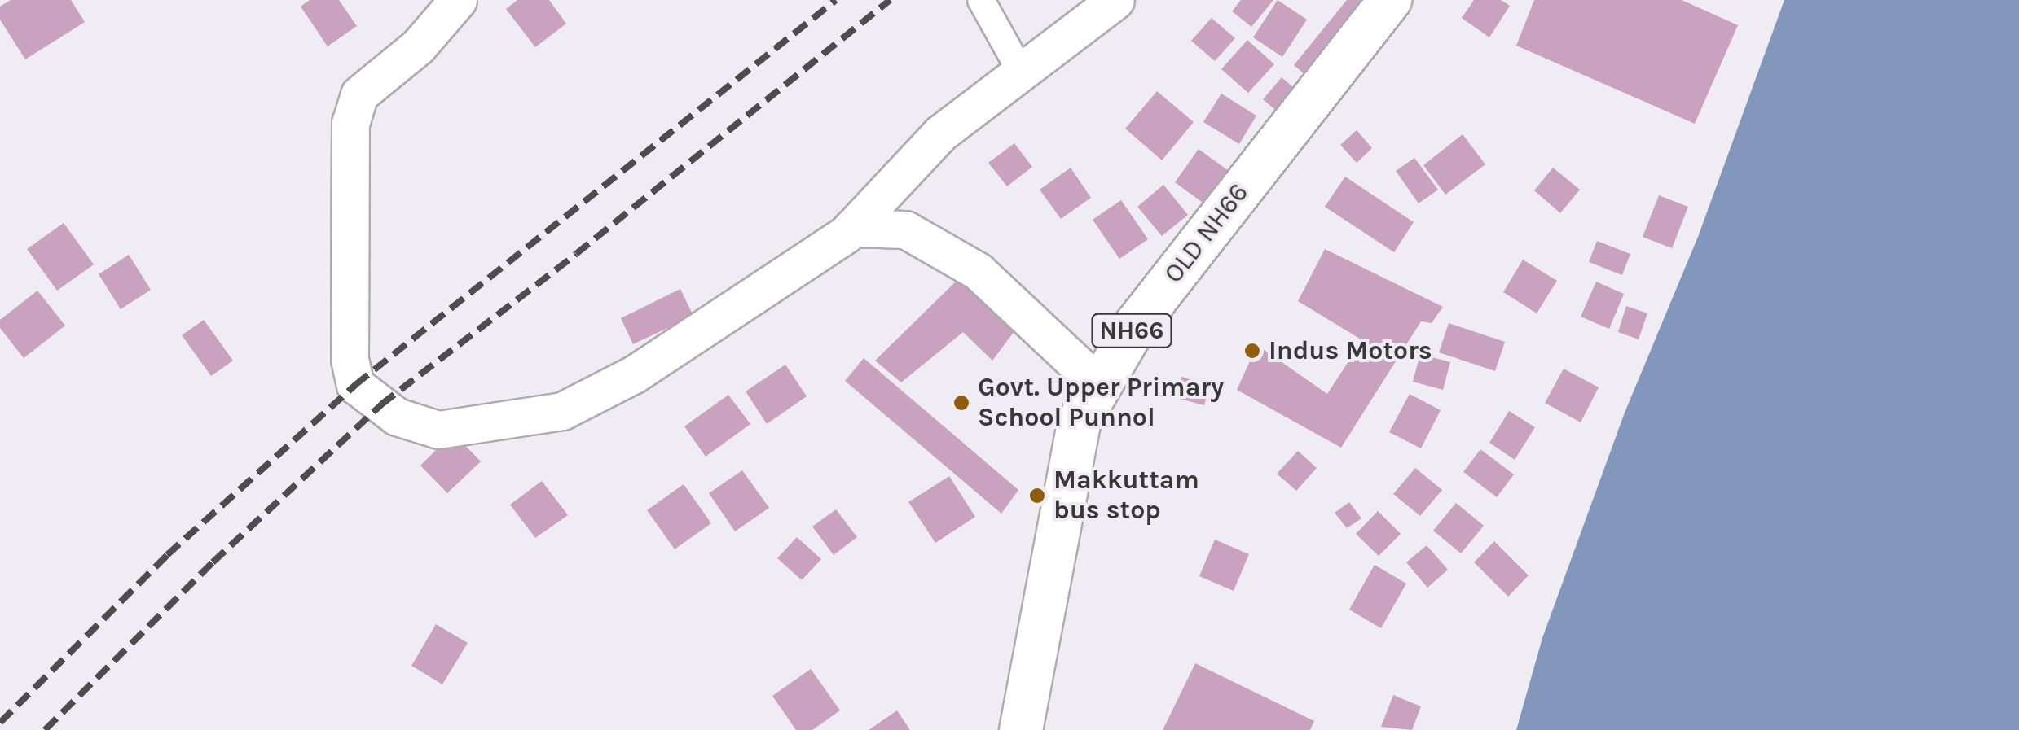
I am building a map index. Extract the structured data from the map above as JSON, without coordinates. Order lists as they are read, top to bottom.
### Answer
{
  "streets": {
    "main road": ["OLD NH66", "NH66"]
  },
  "places": ["Indus Motors", "Govt. Upper Primary School Punnol", "Makkuttam bus stop"]
}
